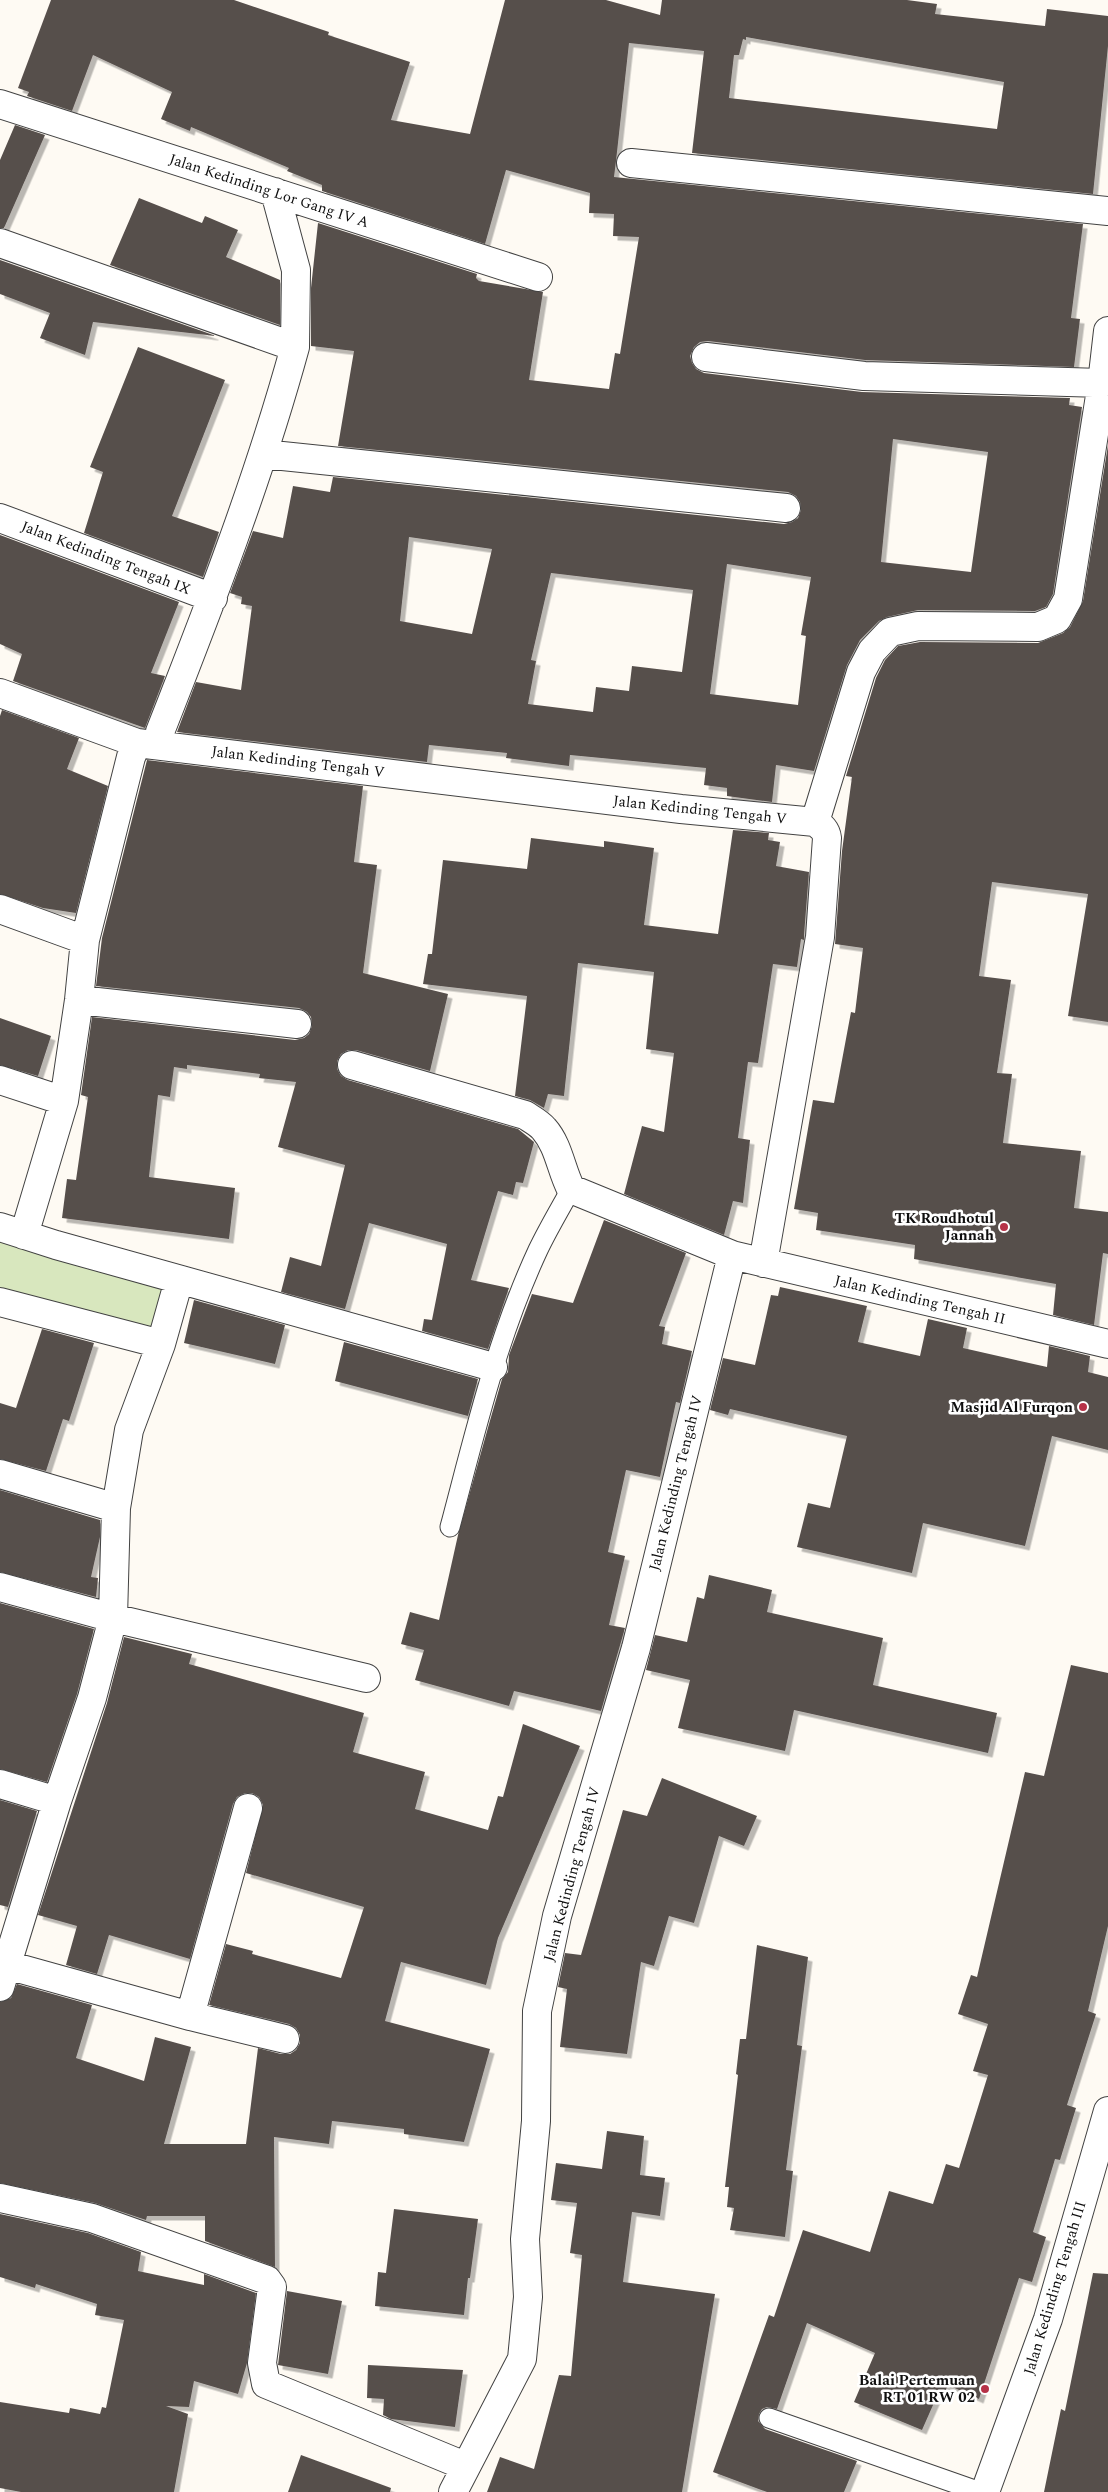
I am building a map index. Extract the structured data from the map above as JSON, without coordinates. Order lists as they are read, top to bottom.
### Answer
{
  "streets": {
    "street": [
      "Jalan Kedinding Lor Gang IV A",
      "Jalan Kedinding Tengah IX",
      "Jalan Kedinding Tengah V",
      "Jalan Kedinding Tengah II",
      "Jalan Kedinding Tengah IV",
      "Jalan Kedinding Tengah III"
    ]
  },
  "crossings": [
    ["Jalan Kedinding Tengah II", "Jalan Kedinding Tengah IV"]
  ],
  "places": ["TK Roudhotul Jannah", "Masjid Al Furqon", "Balai Pertemuan RT 01 RW 02"]
}
